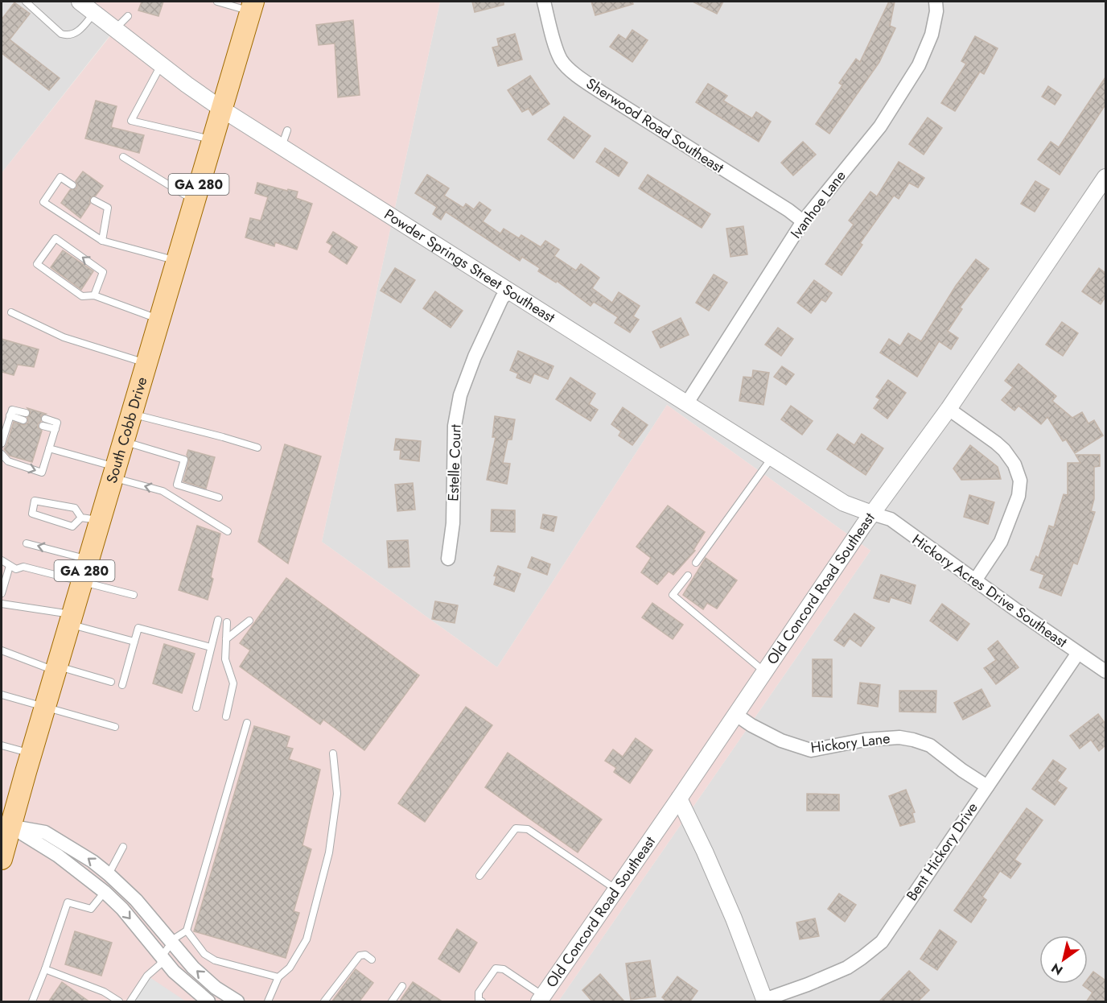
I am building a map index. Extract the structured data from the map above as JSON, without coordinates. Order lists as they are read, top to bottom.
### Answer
{
  "streets": {
    "main road": ["GA 280", "South Cobb Drive"],
    "street": [
      "Sherwood Road Southeast",
      "Ivanhoe Lane",
      "Powder Springs Street Southeast",
      "Estelle Court",
      "Old Concord Road Southeast",
      "Hickory Acres Drive Southeast",
      "Hickory Lane",
      "Bent Hickory Drive"
    ]
  },
  "crossings": [
    ["Sherwood Road Southeast", "Ivanhoe Lane"],
    ["Ivanhoe Lane", "Powder Springs Street Southeast"],
    ["Powder Springs Street Southeast", "South Cobb Drive"],
    ["Powder Springs Street Southeast", "Estelle Court"],
    ["Powder Springs Street Southeast", "Old Concord Road Southeast"],
    ["Powder Springs Street Southeast", "Hickory Acres Drive Southeast"],
    ["Old Concord Road Southeast", "Hickory Acres Drive Southeast"],
    ["Old Concord Road Southeast", "Hickory Lane"],
    ["Hickory Acres Drive Southeast", "Bent Hickory Drive"],
    ["Hickory Lane", "Bent Hickory Drive"]
  ],
  "north": "bottom left"
}
